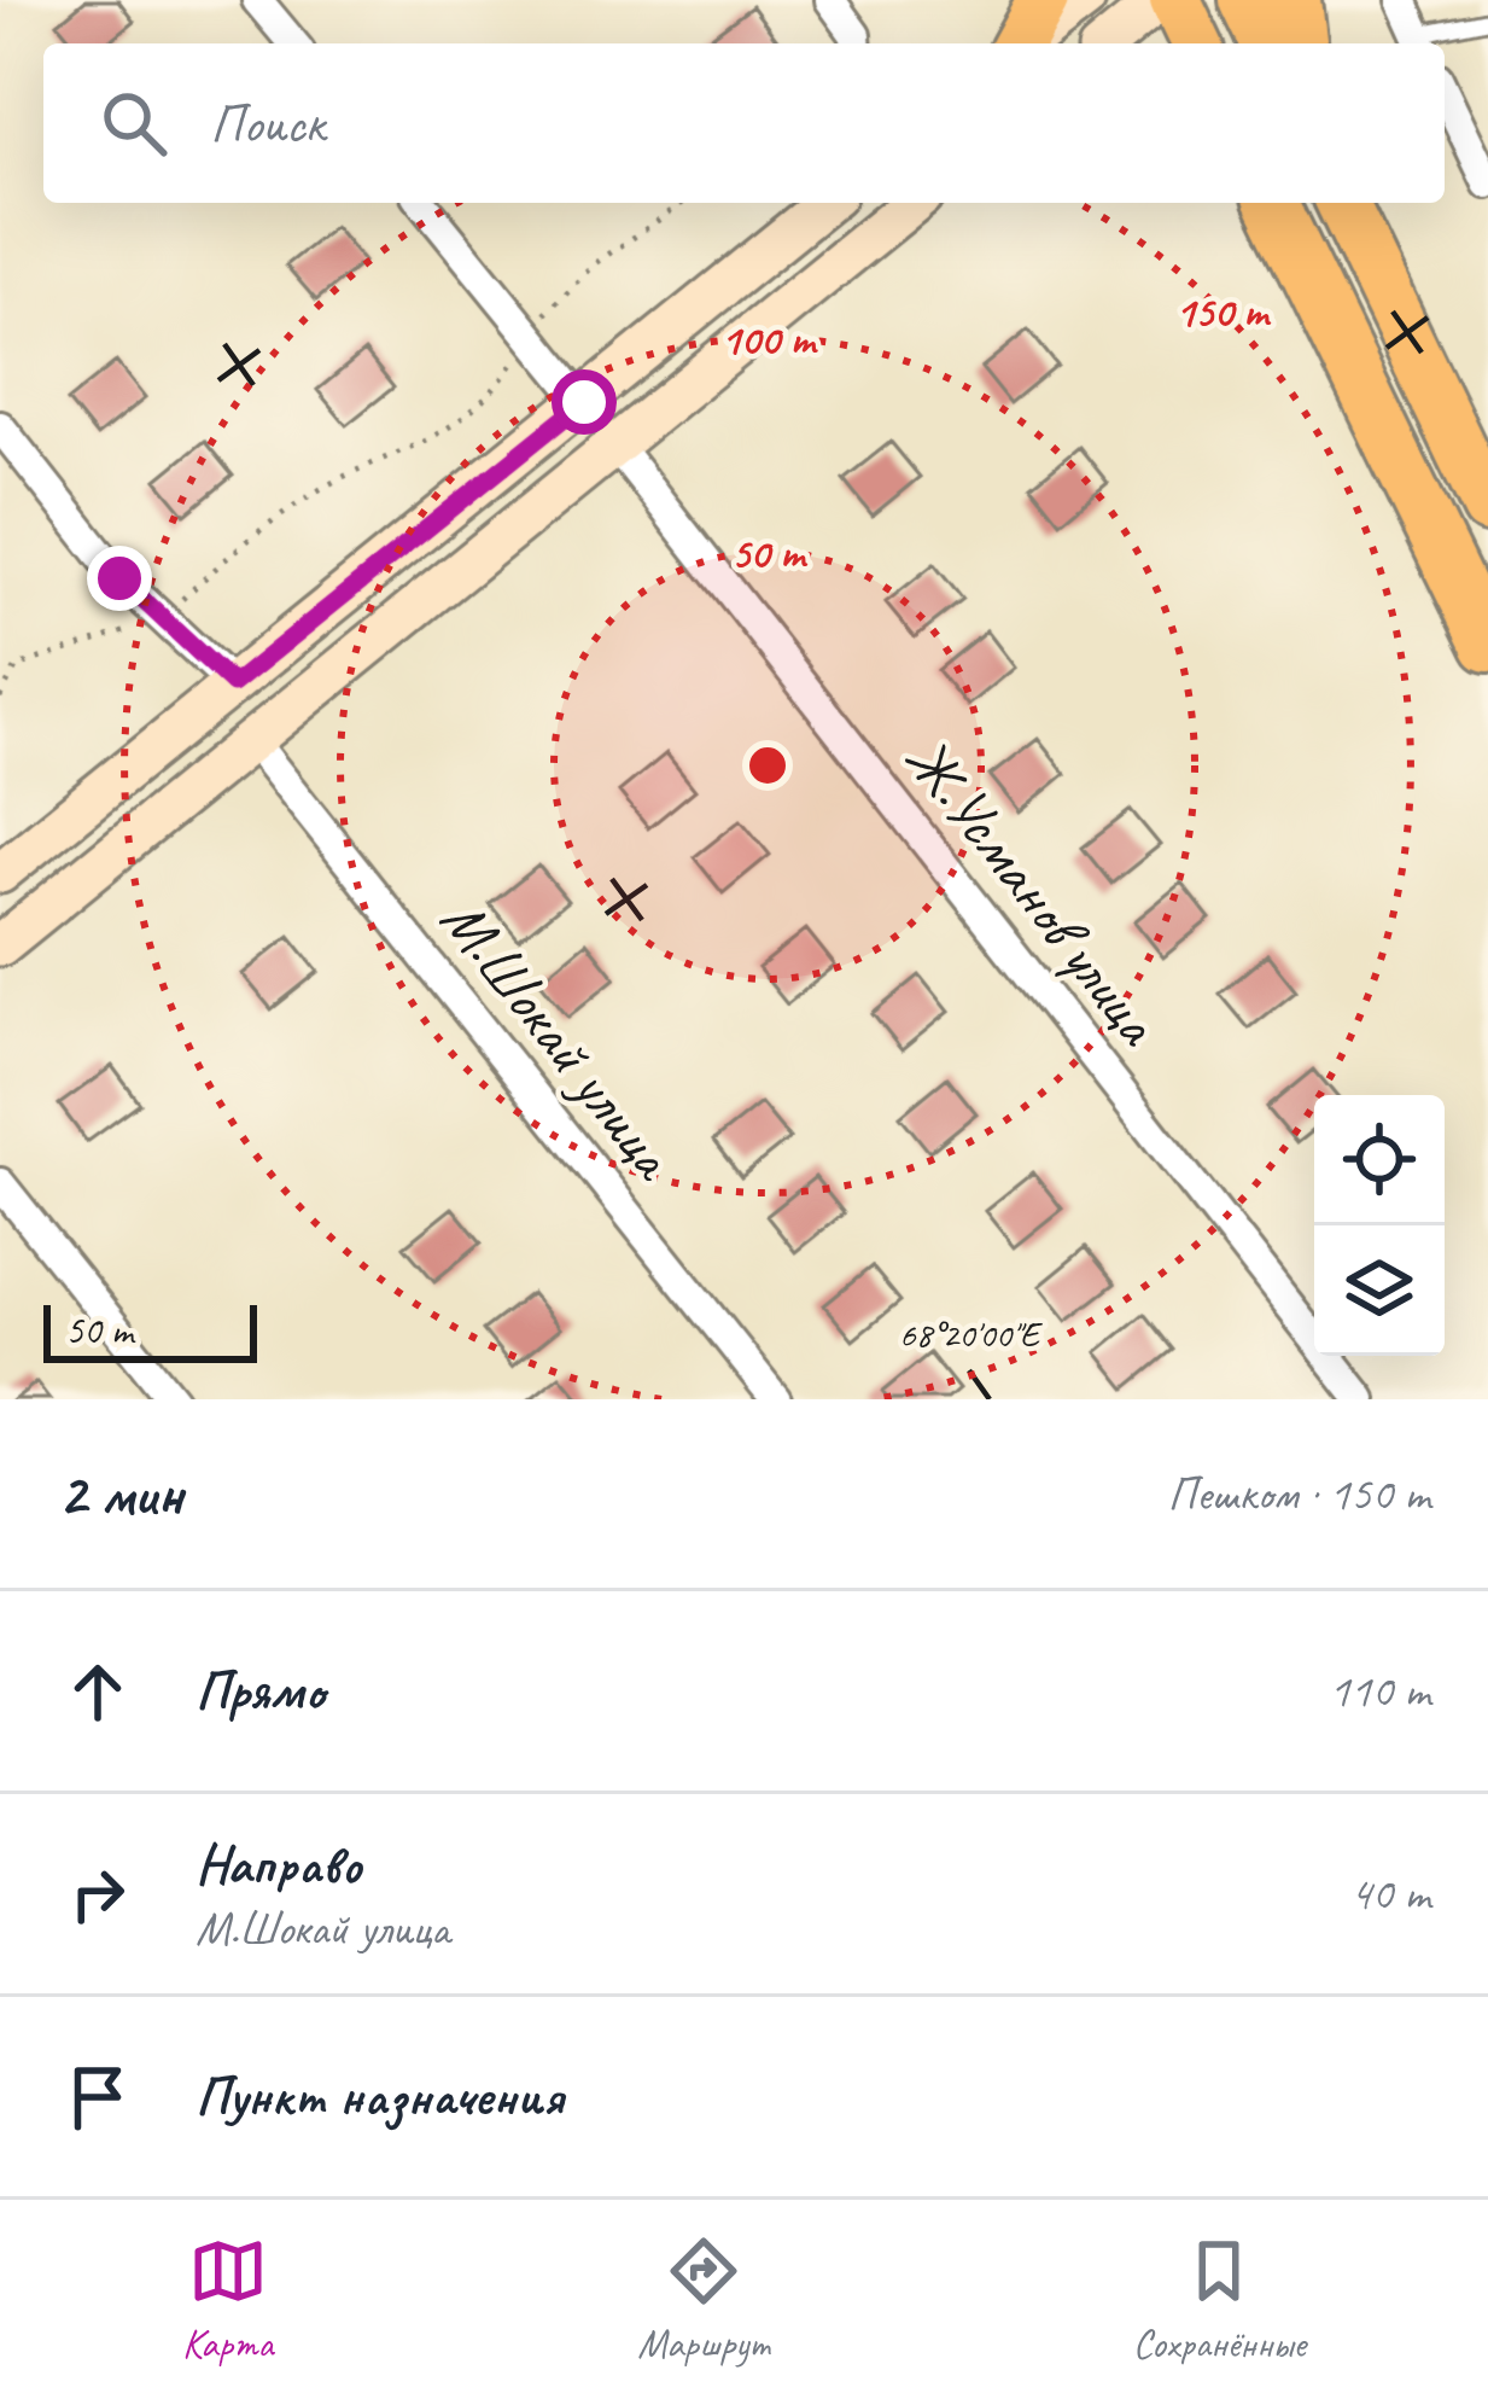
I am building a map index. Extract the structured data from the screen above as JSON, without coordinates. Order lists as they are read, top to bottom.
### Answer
{
  "streets": {
    "street": ["Ж.Усманов улица", "М.Шокай улица"]
  },
  "scale_bar": "50 m",
  "page": {
    "search": "Поиск",
    "scale": "50 m",
    "heading": ["2 мин", "Пешком · 150 m"],
    "list": [
      ["Прямо", "110 m"],
      ["Направо", "М.Шокай улица", "40 m"],
      "Пункт назначения"
    ],
    "nav": ["Карта", "Маршрут", "Сохранённые"]
  },
  "coordinates": ["68°20'00\"E"],
  "rings": ["150 m", "100 m", "50 m"]
}
